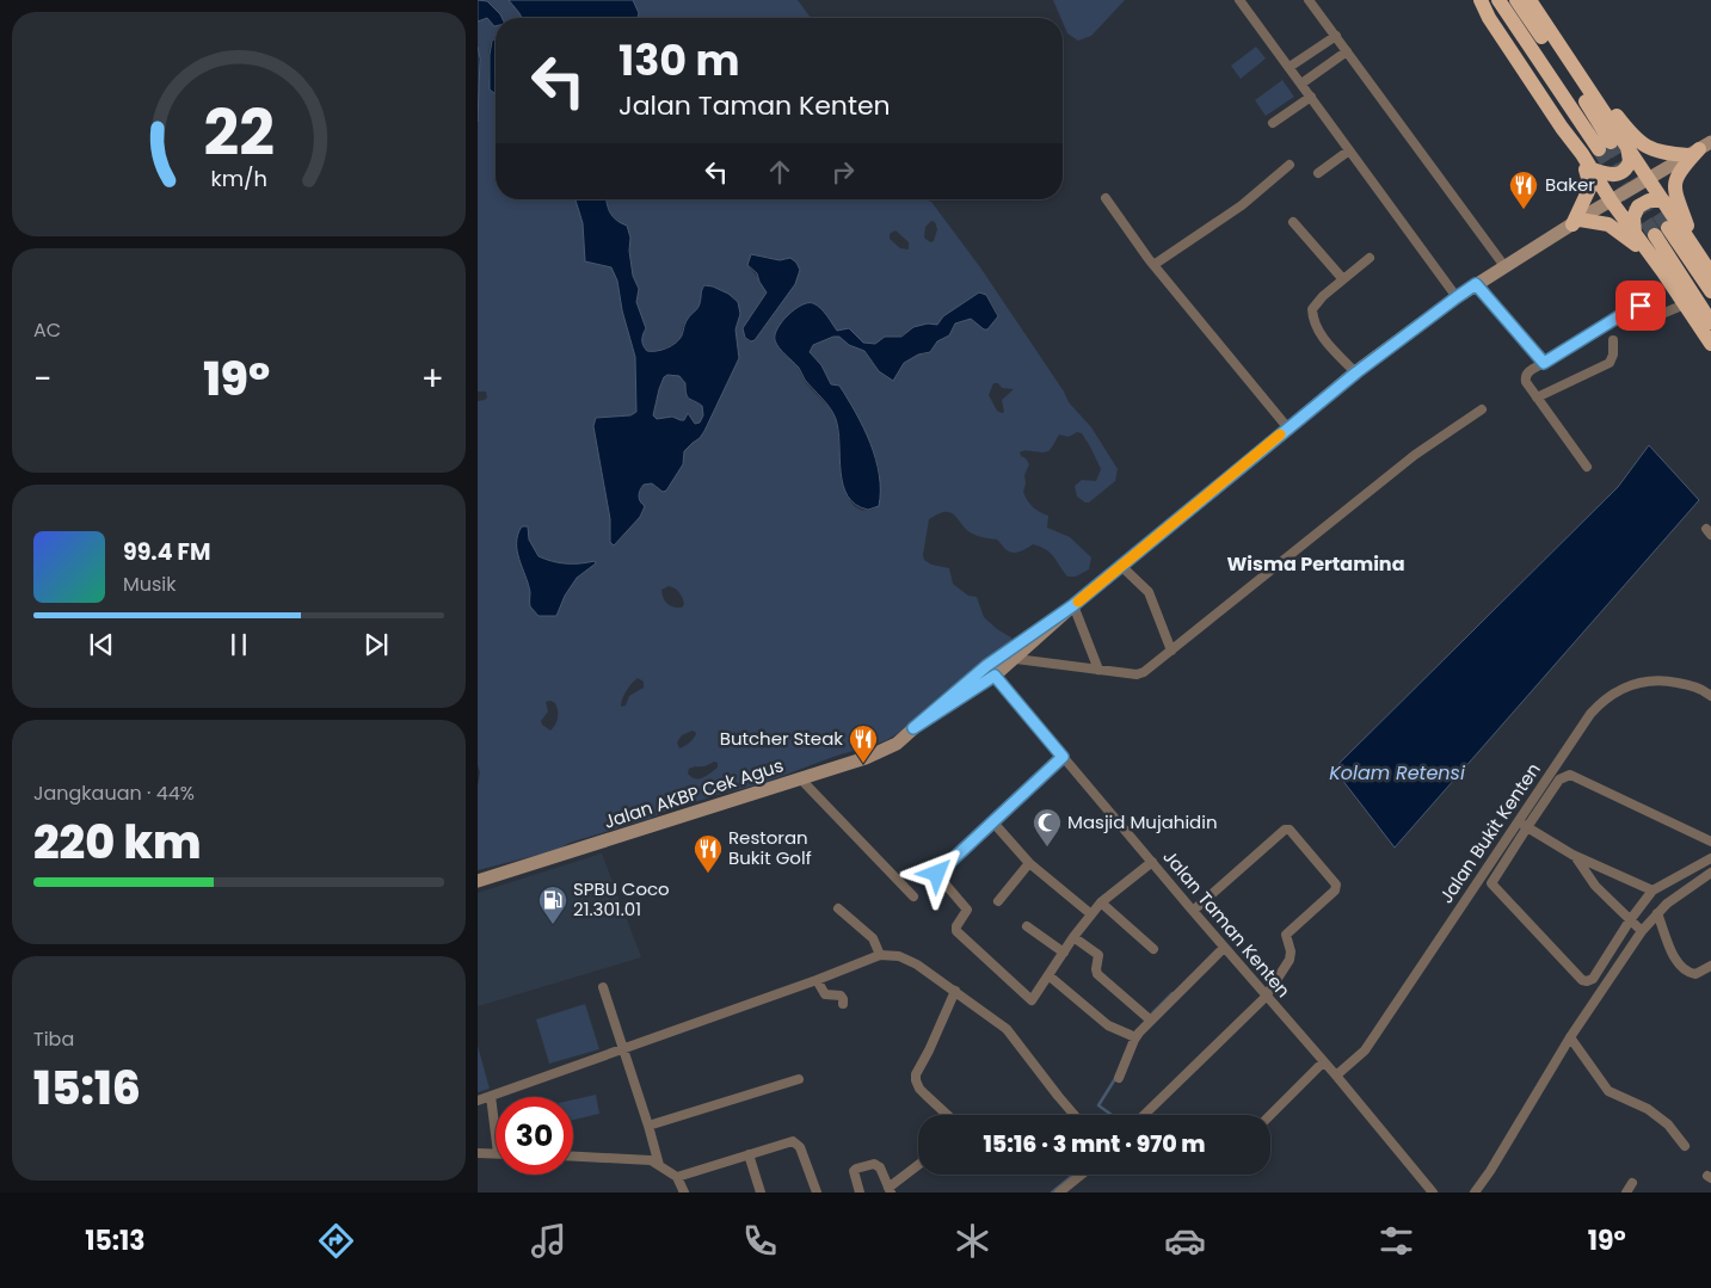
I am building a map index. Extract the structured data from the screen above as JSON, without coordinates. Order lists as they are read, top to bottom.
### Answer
{
  "streets": {
    "main road": ["Jalan AKBP Cek Agus"],
    "street": ["Jalan Bukit Kenten", "Jalan Taman Kenten"]
  },
  "crossings": [
    ["Jalan AKBP Cek Agus", "Jalan Taman Kenten"],
    ["Jalan Bukit Kenten", "Jalan Taman Kenten"]
  ],
  "districts": ["Wisma Pertamina"],
  "water": ["Kolam Retensi"],
  "places": {
    "restaurant": ["Baker", "Butcher Steak", "Restoran Bukit Golf"],
    "mosque": ["Masjid Mujahidin"],
    "fuel station": ["SPBU Coco 21.301.01"]
  },
  "page": {
    "turn": ["130 m", "Jalan Taman Kenten"],
    "tile": [
      "AC",
      ["Jangkauan · 44%", "220 km"],
      ["Tiba", "15:16"]
    ],
    "heat": ["−", "19°", "+"],
    "song": ["99.4 FM", "Musik"],
    "limit": "30",
    "trip": "15:16 · 3 mnt · 970 m",
    "tabs": ["15:13", "19°"],
    "gauge": ["22", "km/h"]
  }
}
